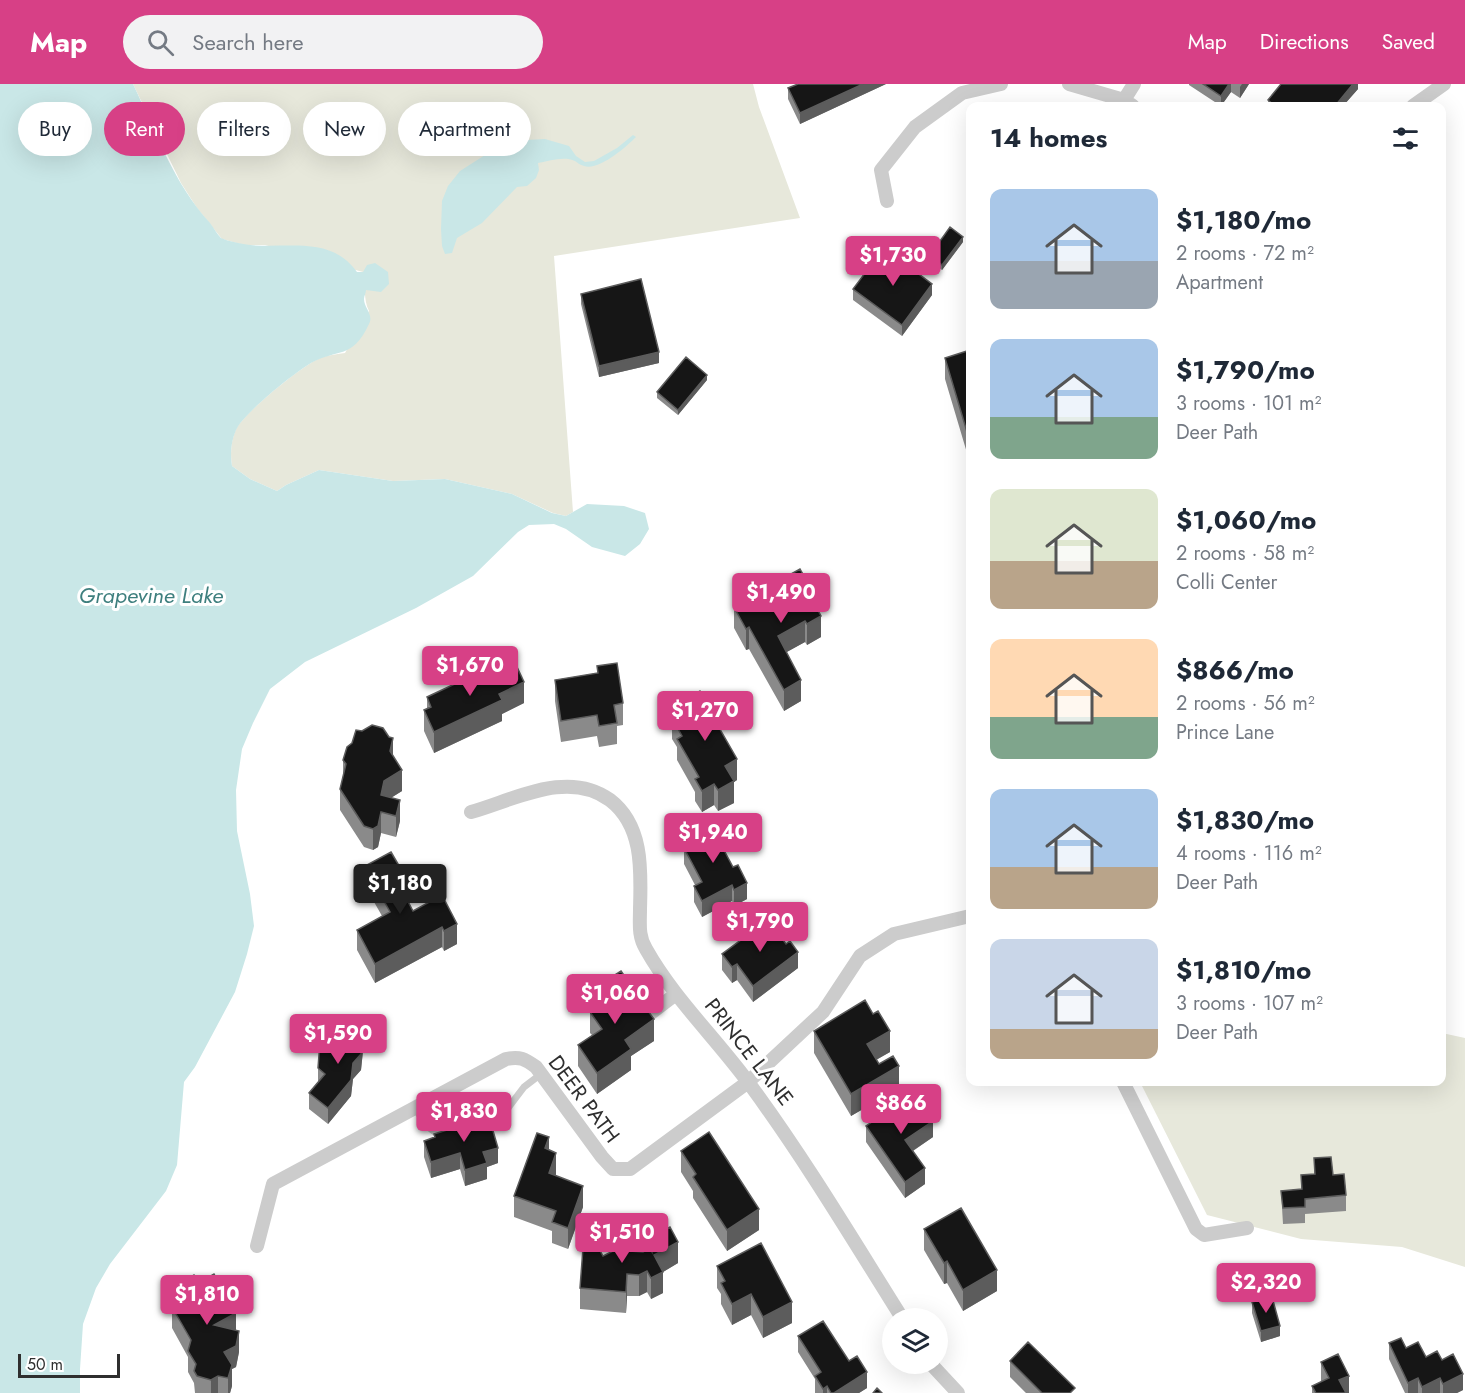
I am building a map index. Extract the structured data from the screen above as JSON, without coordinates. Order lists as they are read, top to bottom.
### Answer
{
  "streets": {
    "street": ["PRINCE LANE", "DEER PATH"]
  },
  "crossings": [
    ["PRINCE LANE", "DEER PATH"]
  ],
  "water": ["Grapevine Lake"],
  "scale_bar": "50 m",
  "page": {
    "header": "Map",
    "search": "Search here",
    "nav": ["Map", "Directions", "Saved"],
    "chip": [
      "Buy",
      "Rent",
      "Filters",
      "New",
      "Apartment"
    ],
    "heading": "14 homes",
    "list": [
      {
        "name": "$1,180/mo",
        "note": "2 rooms · 72 m² · Apartment"
      },
      {
        "name": "$1,790/mo",
        "note": "3 rooms · 101 m² · Deer Path"
      },
      {
        "name": "$1,060/mo",
        "note": "2 rooms · 58 m² · Colli Center"
      },
      {
        "name": "$866/mo",
        "note": "2 rooms · 56 m² · Prince Lane"
      },
      {
        "name": "$1,830/mo",
        "note": "4 rooms · 116 m² · Deer Path"
      },
      {
        "name": "$1,810/mo",
        "note": "3 rooms · 107 m² · Deer Path"
      }
    ],
    "price": [
      "$1,730",
      "$1,490",
      "$1,670",
      "$1,270",
      "$1,940",
      "$1,180",
      "$1,790",
      "$1,060",
      "$1,590",
      "$866",
      "$1,830",
      "$1,510",
      "$2,320",
      "$1,810"
    ],
    "scale": "50 m"
  }
}
